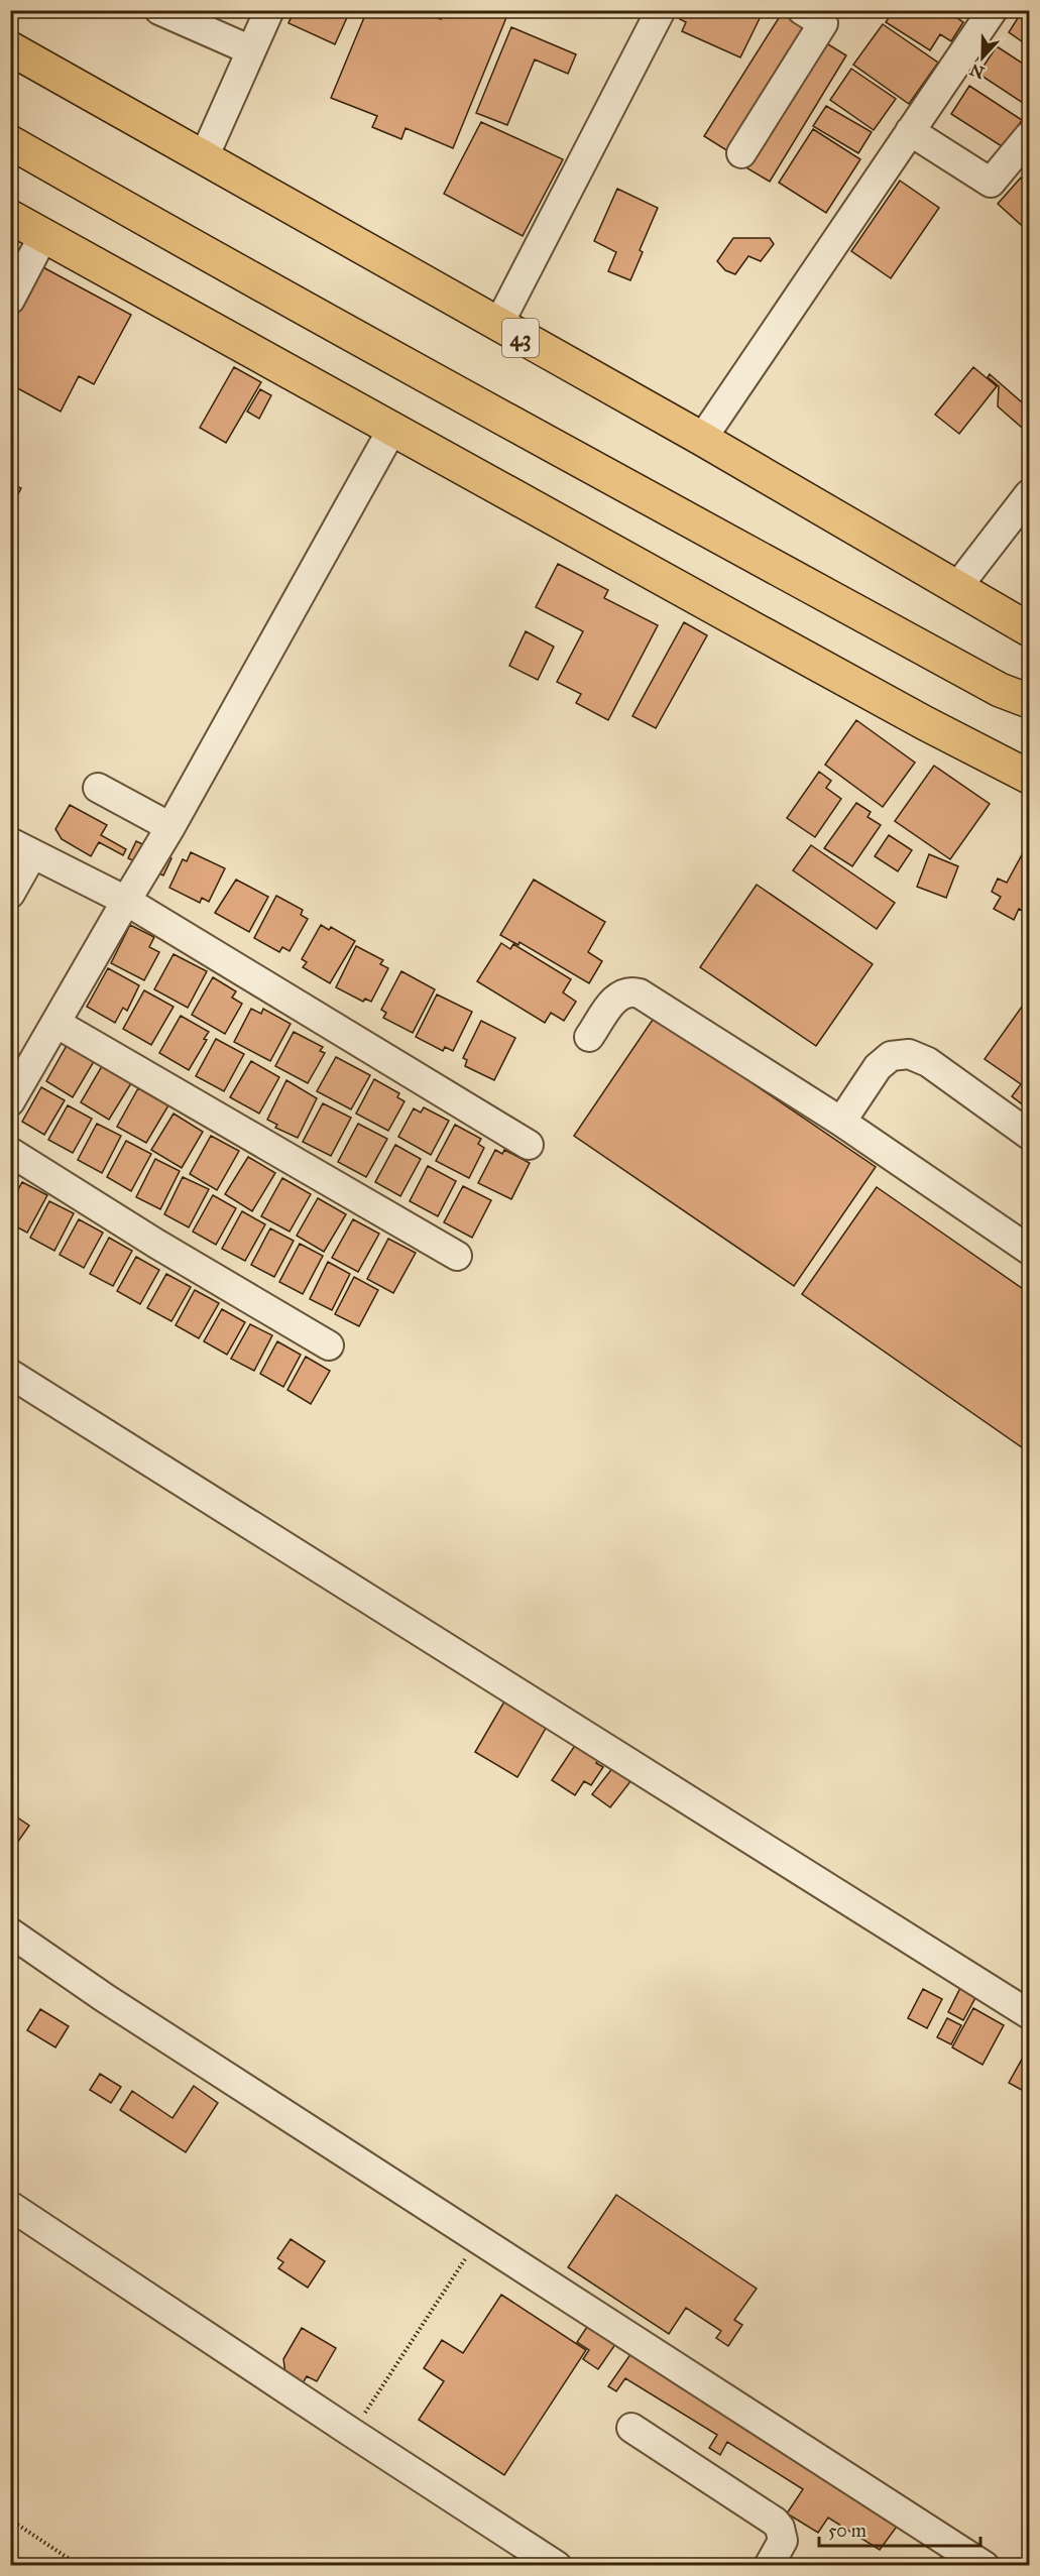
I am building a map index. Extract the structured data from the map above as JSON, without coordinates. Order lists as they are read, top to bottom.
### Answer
{
  "streets": {
    "highway": ["43"]
  },
  "scale_bar": "50 m",
  "north": "bottom"
}
